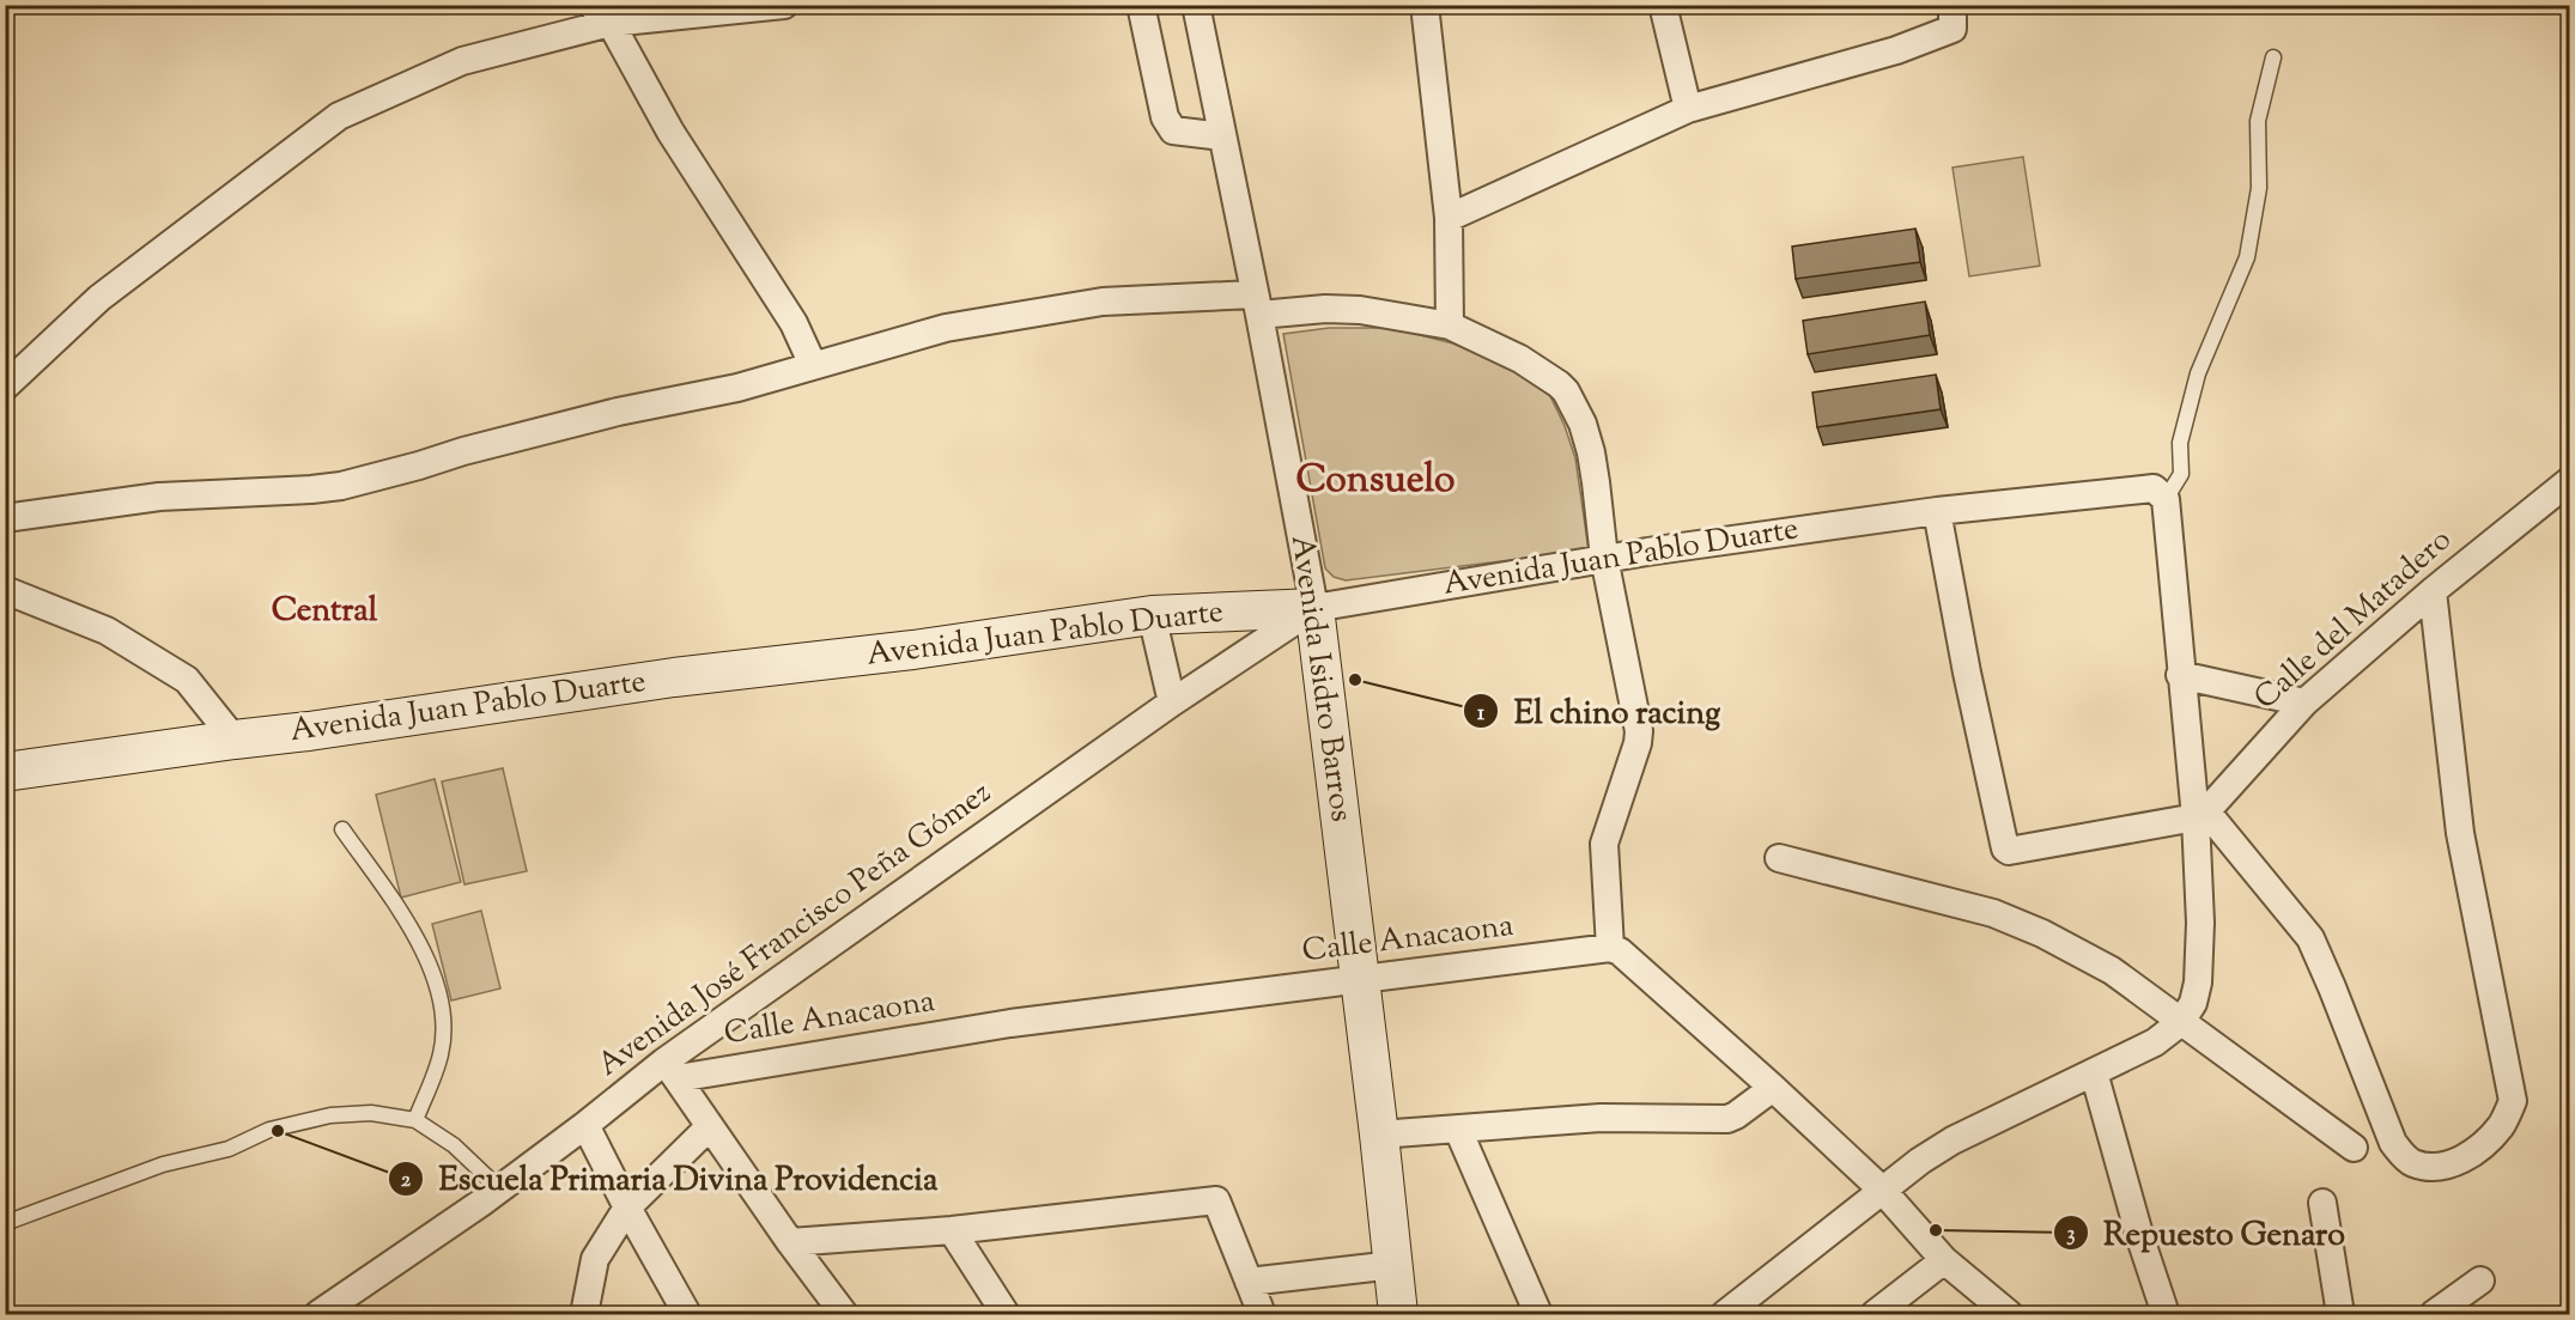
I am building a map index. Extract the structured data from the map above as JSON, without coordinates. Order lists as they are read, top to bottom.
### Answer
{
  "streets": {
    "street": [
      "Avenida Juan Pablo Duarte",
      "Calle del Matadero",
      "Avenida Isidro Barros",
      "Avenida José Francisco Peña Gómez",
      "Calle Anacaona"
    ]
  },
  "crossings": [
    ["Avenida Juan Pablo Duarte", "Avenida Isidro Barros"],
    ["Avenida Juan Pablo Duarte", "Avenida José Francisco Peña Gómez"],
    ["Avenida Isidro Barros", "Avenida José Francisco Peña Gómez"],
    ["Avenida Isidro Barros", "Calle Anacaona"],
    ["Avenida José Francisco Peña Gómez", "Calle Anacaona"]
  ],
  "districts": ["Consuelo", "Central"],
  "places": ["El chino racing", "Escuela Primaria Divina Providencia", "Repuesto Genaro"]
}
